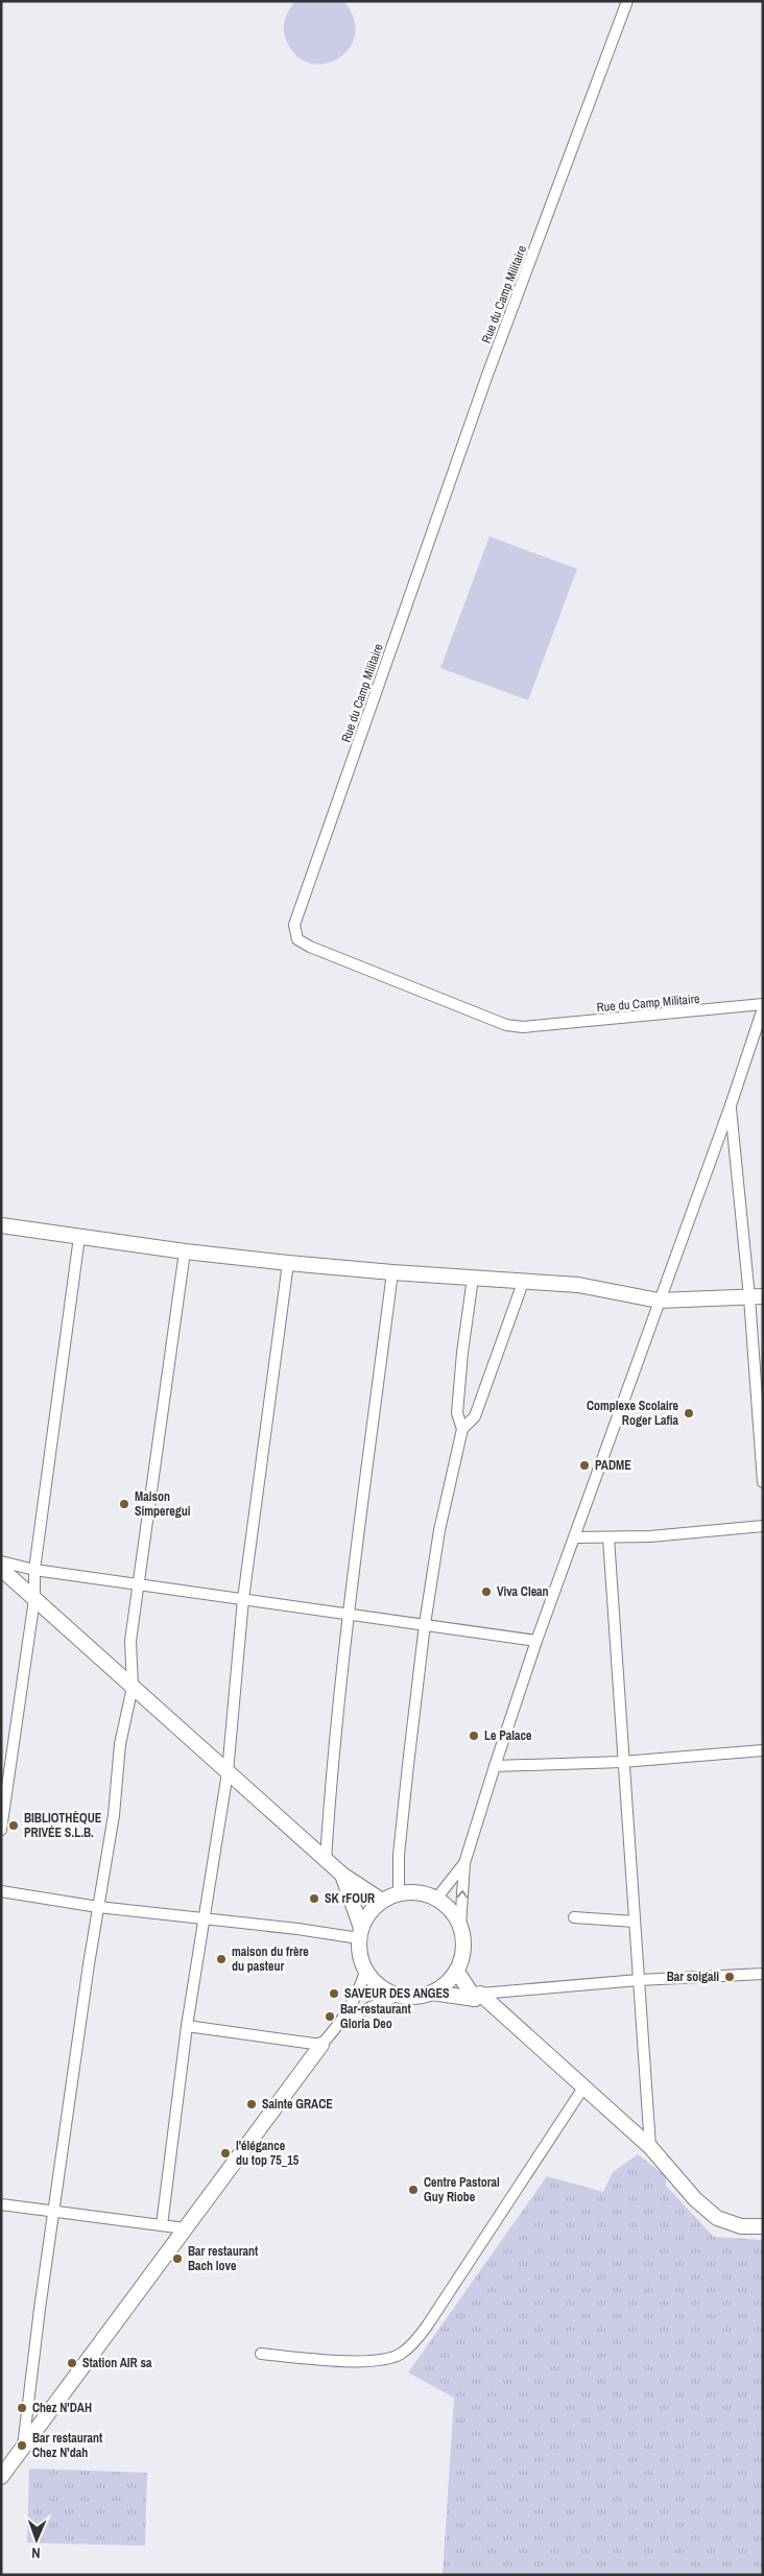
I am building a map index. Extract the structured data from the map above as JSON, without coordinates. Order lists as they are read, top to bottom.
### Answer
{
  "streets": {
    "street": ["Rue du Camp Militaire"]
  },
  "places": [
    "Complexe Scolaire Roger Lafia",
    "PADME",
    "Maison Simperegui",
    "Viva Clean",
    "Le Palace",
    "BIBLIOTHÈQUE PRIVÉE S.L.B.",
    "SK rFOUR",
    "maison du frère du pasteur",
    "Bar soigali",
    "SAVEUR DES ANGES",
    "Bar-restaurant Gloria Deo",
    "Sainte GRACE",
    "l'élégance du top 75_15",
    "Centre Pastoral Guy Riobe",
    "Bar restaurant Bach love",
    "Station AIR sa",
    "Chez N'DAH",
    "Bar restaurant Chez N'dah"
  ],
  "north": "bottom"
}
